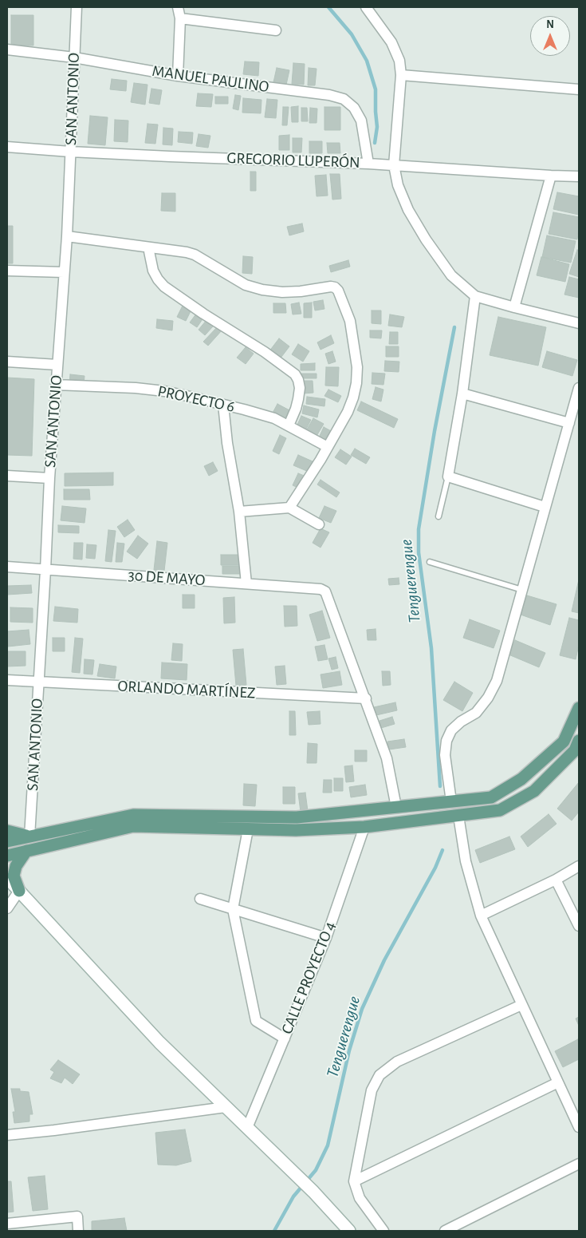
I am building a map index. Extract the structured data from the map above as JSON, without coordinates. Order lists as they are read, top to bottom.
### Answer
{
  "streets": {
    "street": [
      "MANUEL PAULINO",
      "SAN ANTONIO",
      "GREGORIO LUPERÓN",
      "PROYECTO 6",
      "30 DE MAYO",
      "ORLANDO MARTÍNEZ",
      "CALLE PROYECTO 4"
    ]
  },
  "crossings": [
    ["MANUEL PAULINO", "SAN ANTONIO"],
    ["MANUEL PAULINO", "GREGORIO LUPERÓN"],
    ["SAN ANTONIO", "GREGORIO LUPERÓN"],
    ["SAN ANTONIO", "PROYECTO 6"],
    ["SAN ANTONIO", "30 DE MAYO"],
    ["SAN ANTONIO", "ORLANDO MARTÍNEZ"],
    ["30 DE MAYO", "ORLANDO MARTÍNEZ"]
  ],
  "water": ["Tenguerengue"],
  "north": "top"
}
